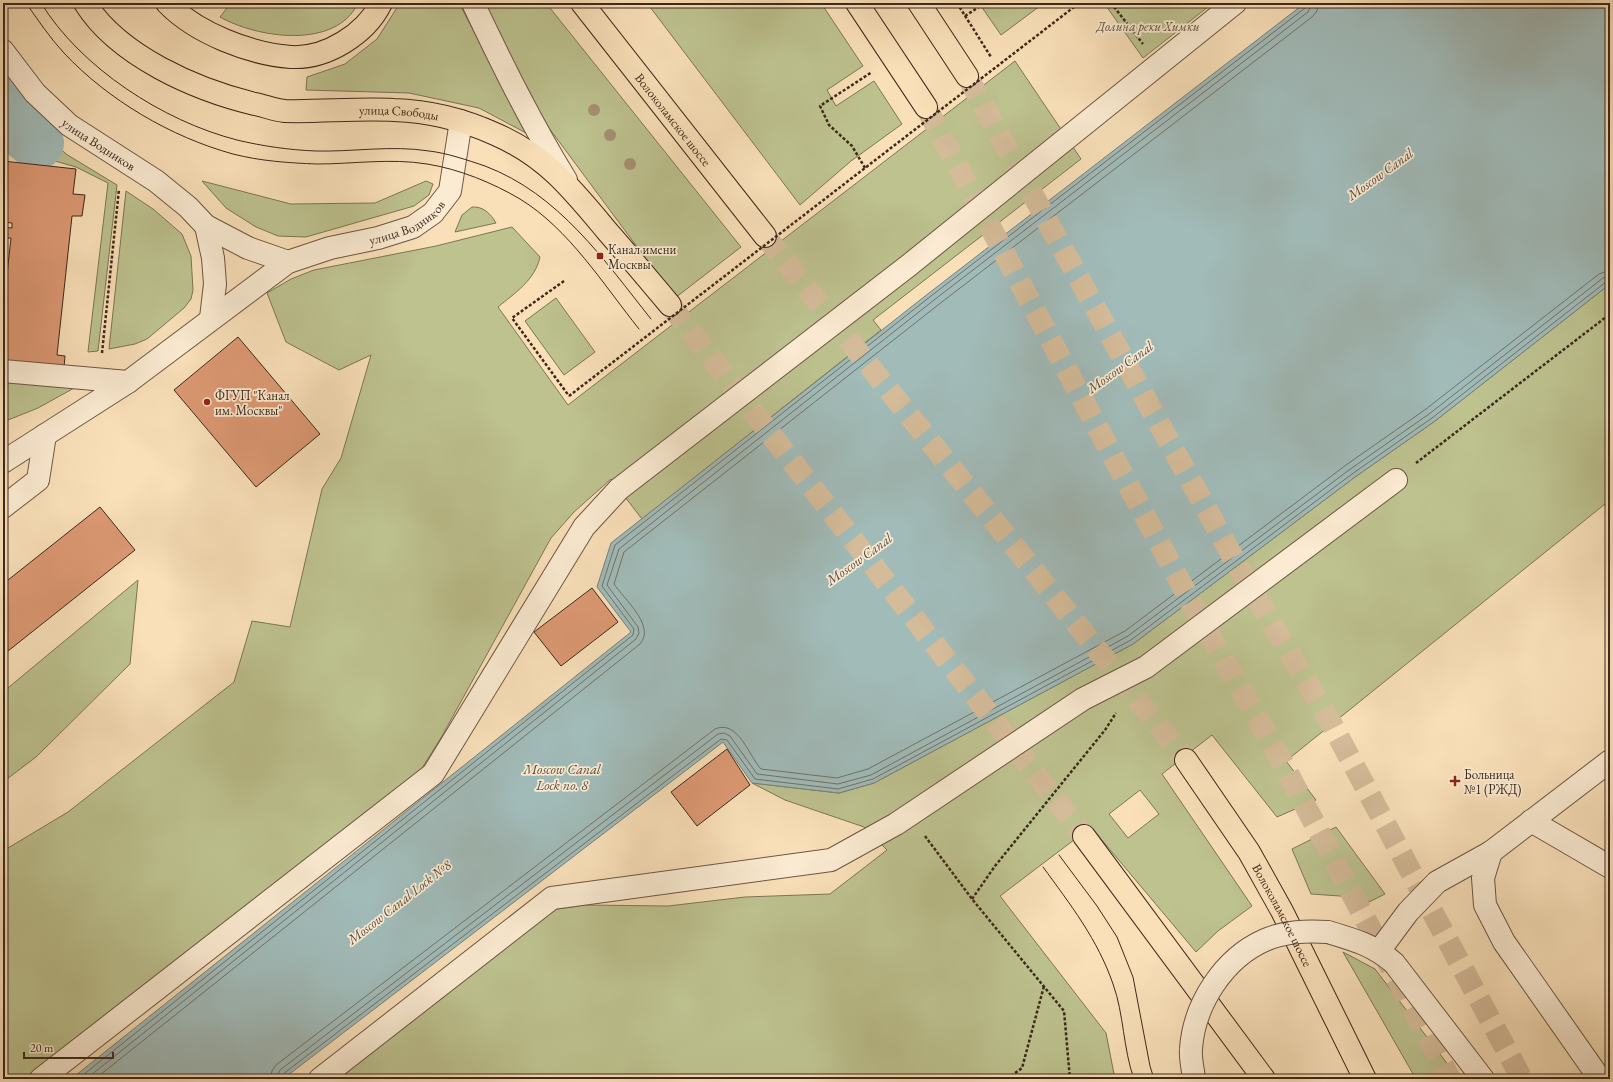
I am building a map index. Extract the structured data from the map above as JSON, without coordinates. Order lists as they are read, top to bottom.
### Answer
{
  "streets": {
    "main road": ["улица Свободы", "Волоколамское шоссе"],
    "street": ["улица Водников"]
  },
  "crossings": [
    ["улица Свободы", "улица Водников"]
  ],
  "water": ["Moscow Canal", "Moscow Canal Lock no. 8", "Moscow Canal Lock №8"],
  "parks": ["Долина реки Химки"],
  "places": {
    "transit": ["Канал имени Москвы"],
    "other": ["ФГУП \"Канал им. Москвы\""],
    "health": ["Больница №1 (РЖД)"]
  },
  "scale_bar": "20 m"
}
